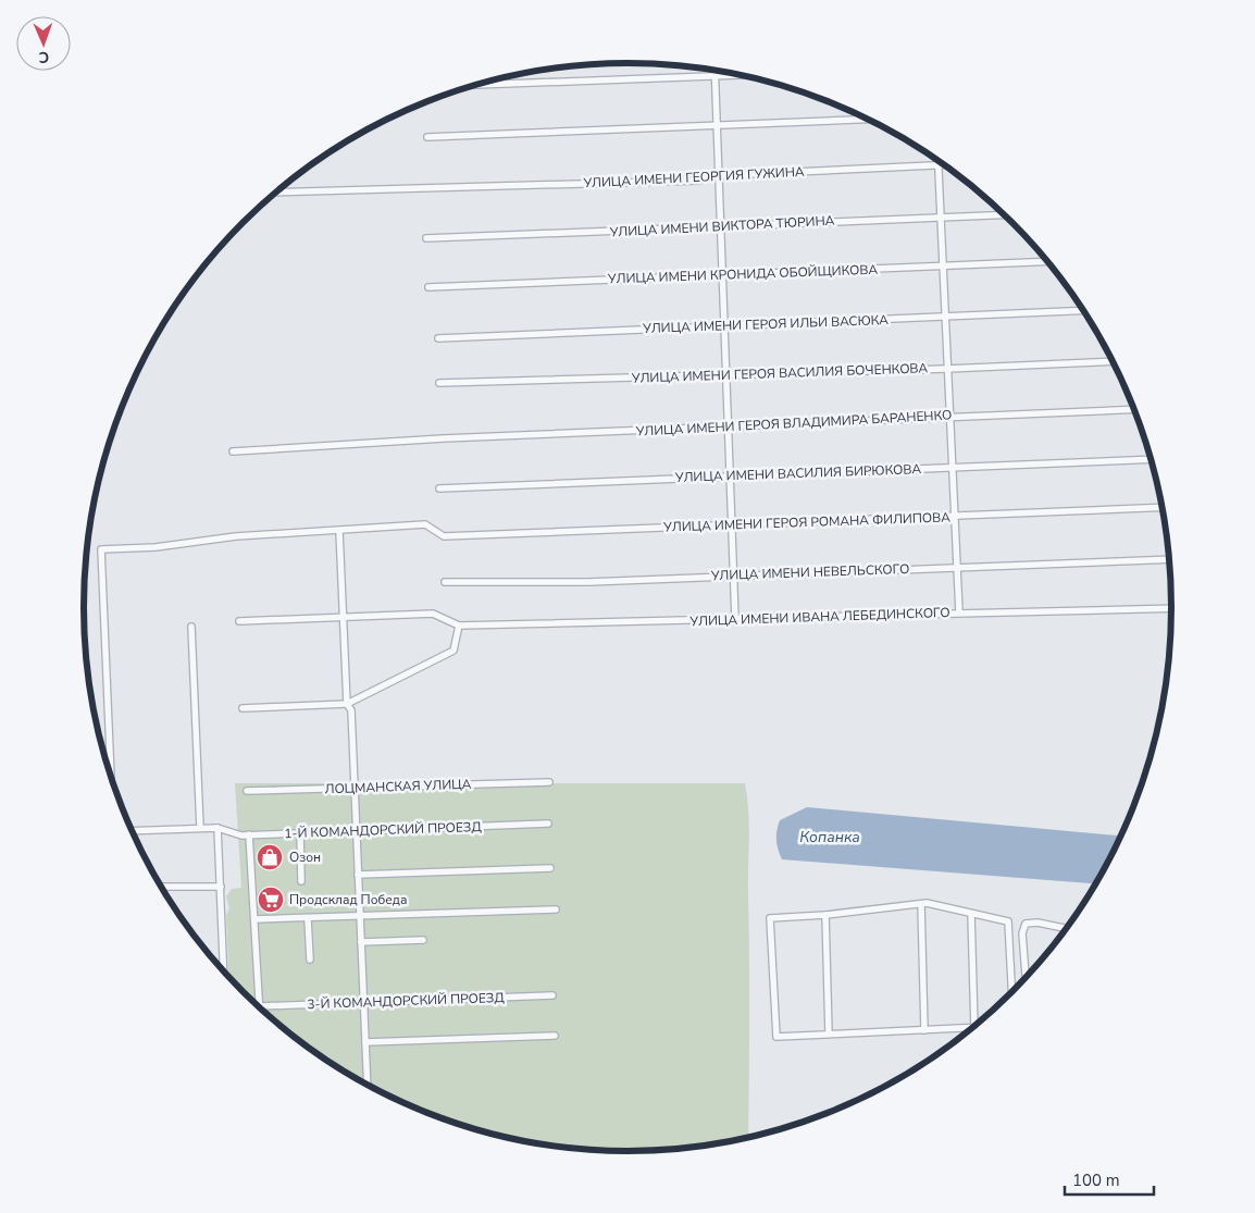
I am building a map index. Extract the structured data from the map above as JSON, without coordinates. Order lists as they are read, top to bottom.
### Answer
{
  "streets": {
    "street": [
      "УЛИЦА ИМЕНИ ГЕОРГИЯ ГУЖИНА",
      "УЛИЦА ИМЕНИ ВИКТОРА ТЮРИНА",
      "УЛИЦА ИМЕНИ КРОНИДА ОБОЙЩИКОВА",
      "УЛИЦА ИМЕНИ ГЕРОЯ ИЛЬИ ВАСЮКА",
      "УЛИЦА ИМЕНИ ГЕРОЯ ВАСИЛИЯ БОЧЕНКОВА",
      "УЛИЦА ИМЕНИ ГЕРОЯ ВЛАДИМИРА БАРАНЕНКО",
      "УЛИЦА ИМЕНИ ВАСИЛИЯ БИРЮКОВА",
      "УЛИЦА ИМЕНИ ГЕРОЯ РОМАНА ФИЛИПОВА",
      "УЛИЦА ИМЕНИ НЕВЕЛЬСКОГО",
      "УЛИЦА ИМЕНИ ИВАНА ЛЕБЕДИНСКОГО",
      "ЛОЦМАНСКАЯ УЛИЦА",
      "1-Й КОМАНДОРСКИЙ ПРОЕЗД",
      "3-Й КОМАНДОРСКИЙ ПРОЕЗД"
    ]
  },
  "water": ["Копанка"],
  "places": {
    "shop": ["Озон"],
    "supermarket": ["Продсклад Победа"]
  },
  "scale_bar": "100 m",
  "north": "bottom"
}
